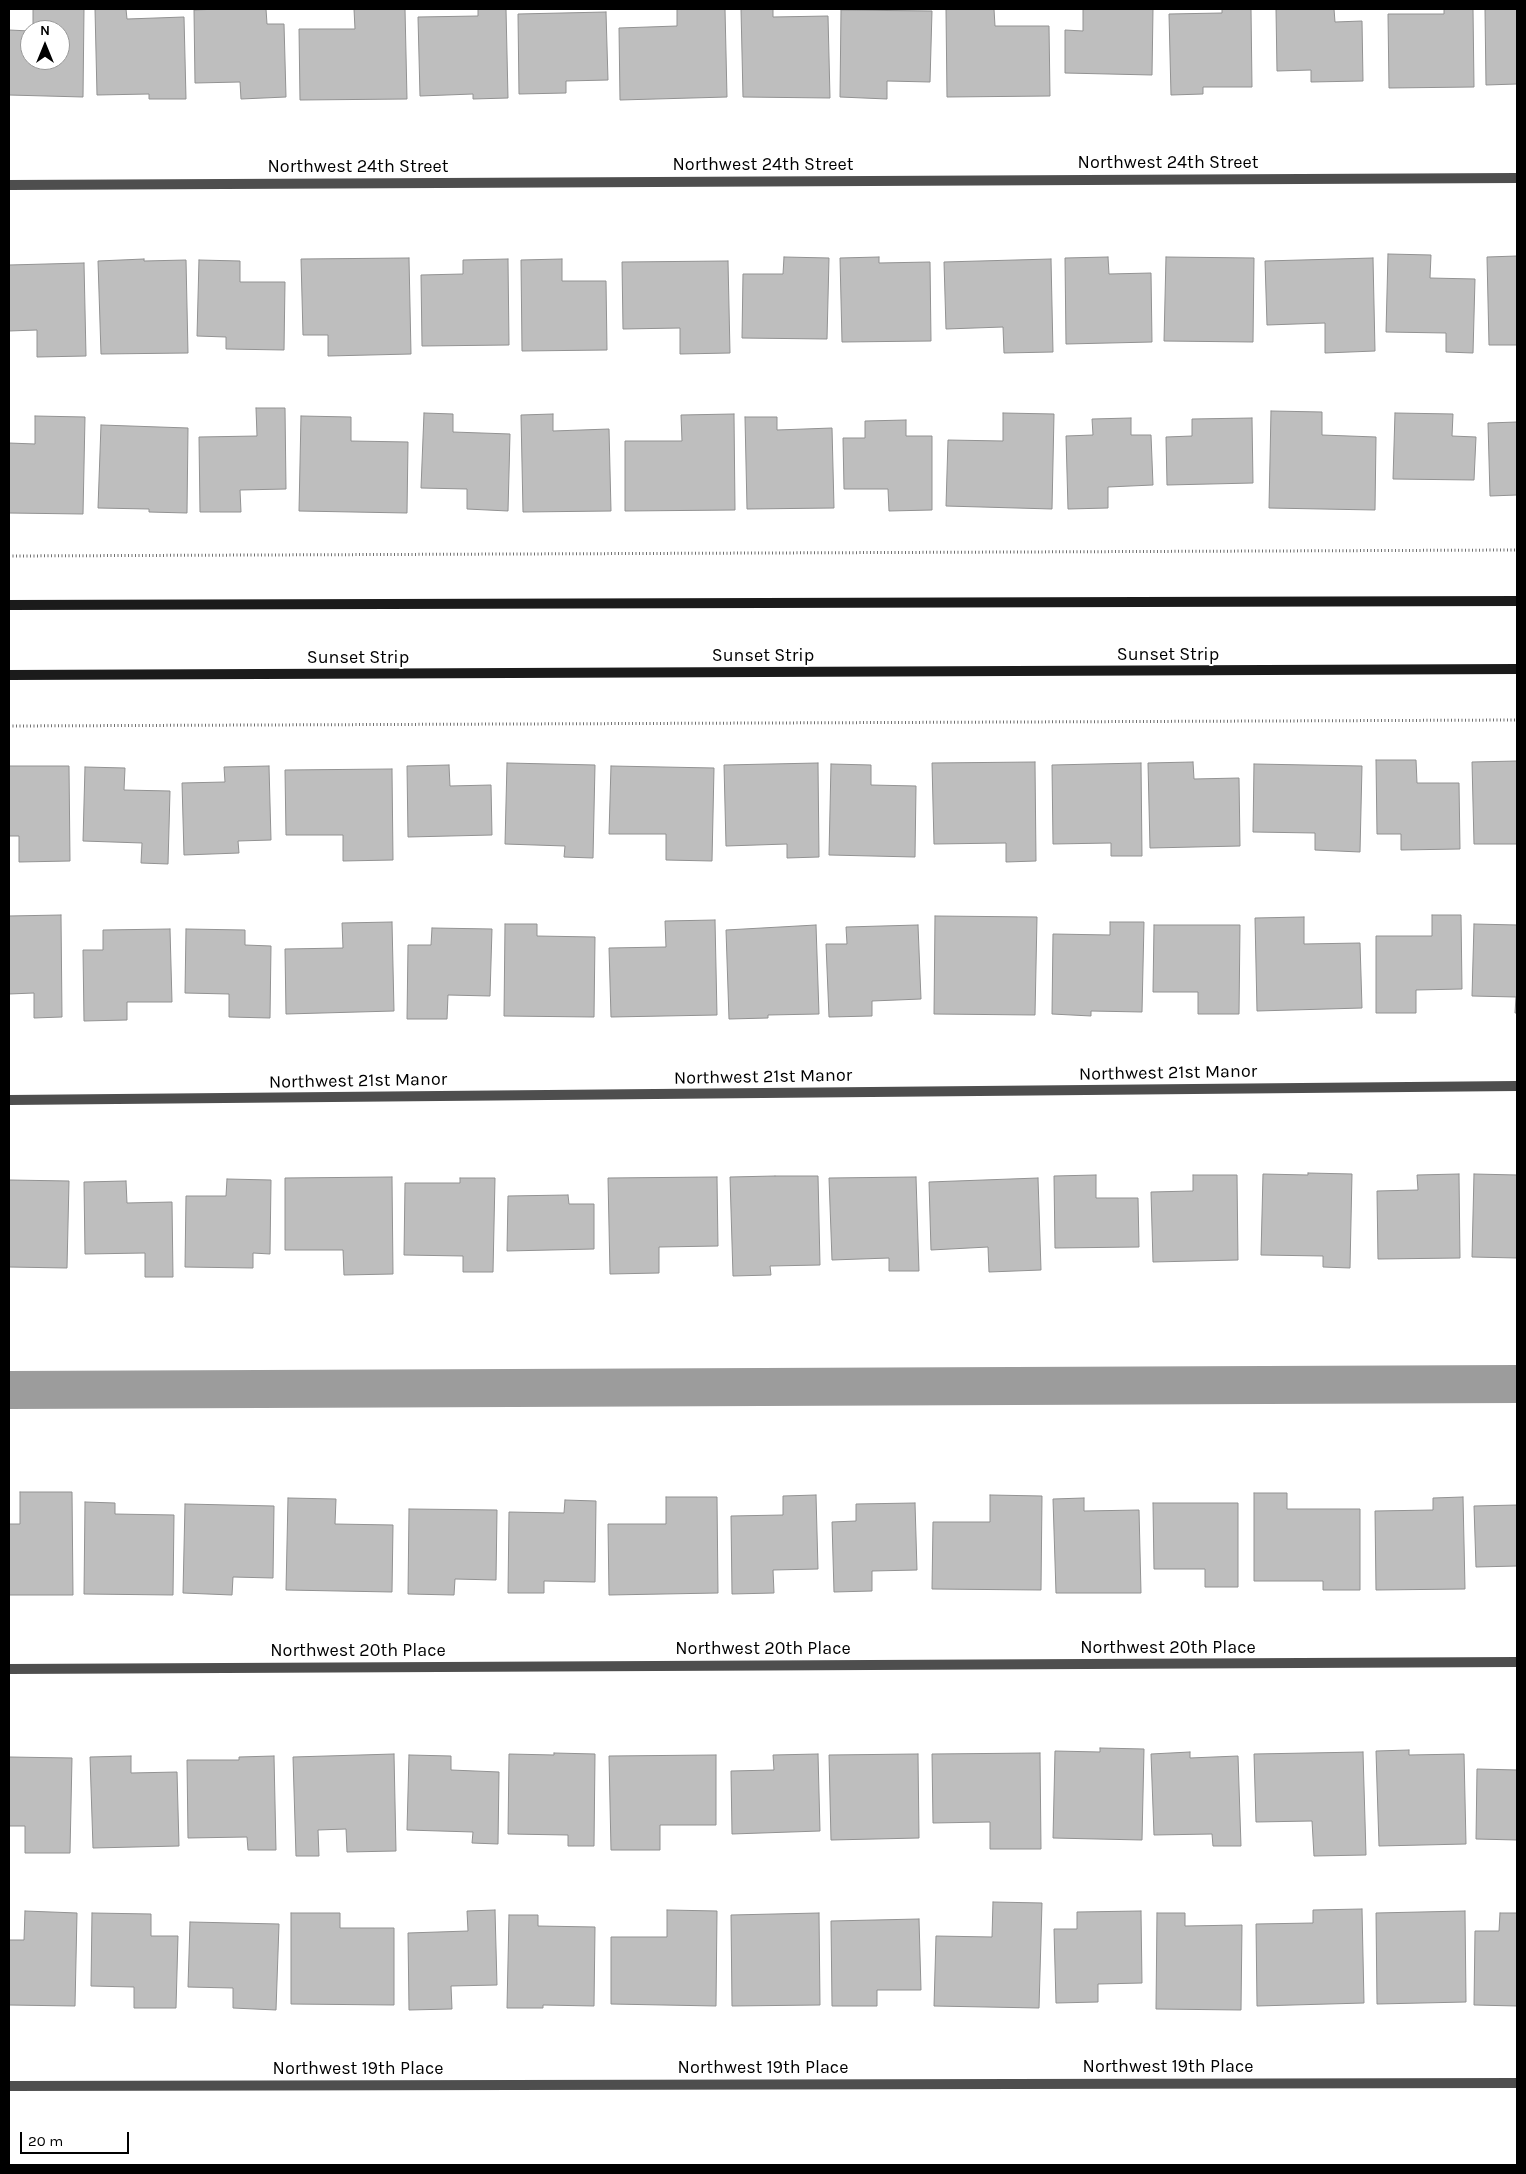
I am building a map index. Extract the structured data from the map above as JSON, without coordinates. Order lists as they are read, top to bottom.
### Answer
{
  "streets": {
    "street": [
      "Northwest 24th Street",
      "Sunset Strip",
      "Northwest 21st Manor",
      "Northwest 20th Place",
      "Northwest 19th Place"
    ]
  },
  "scale_bar": "20 m",
  "north": "top"
}
